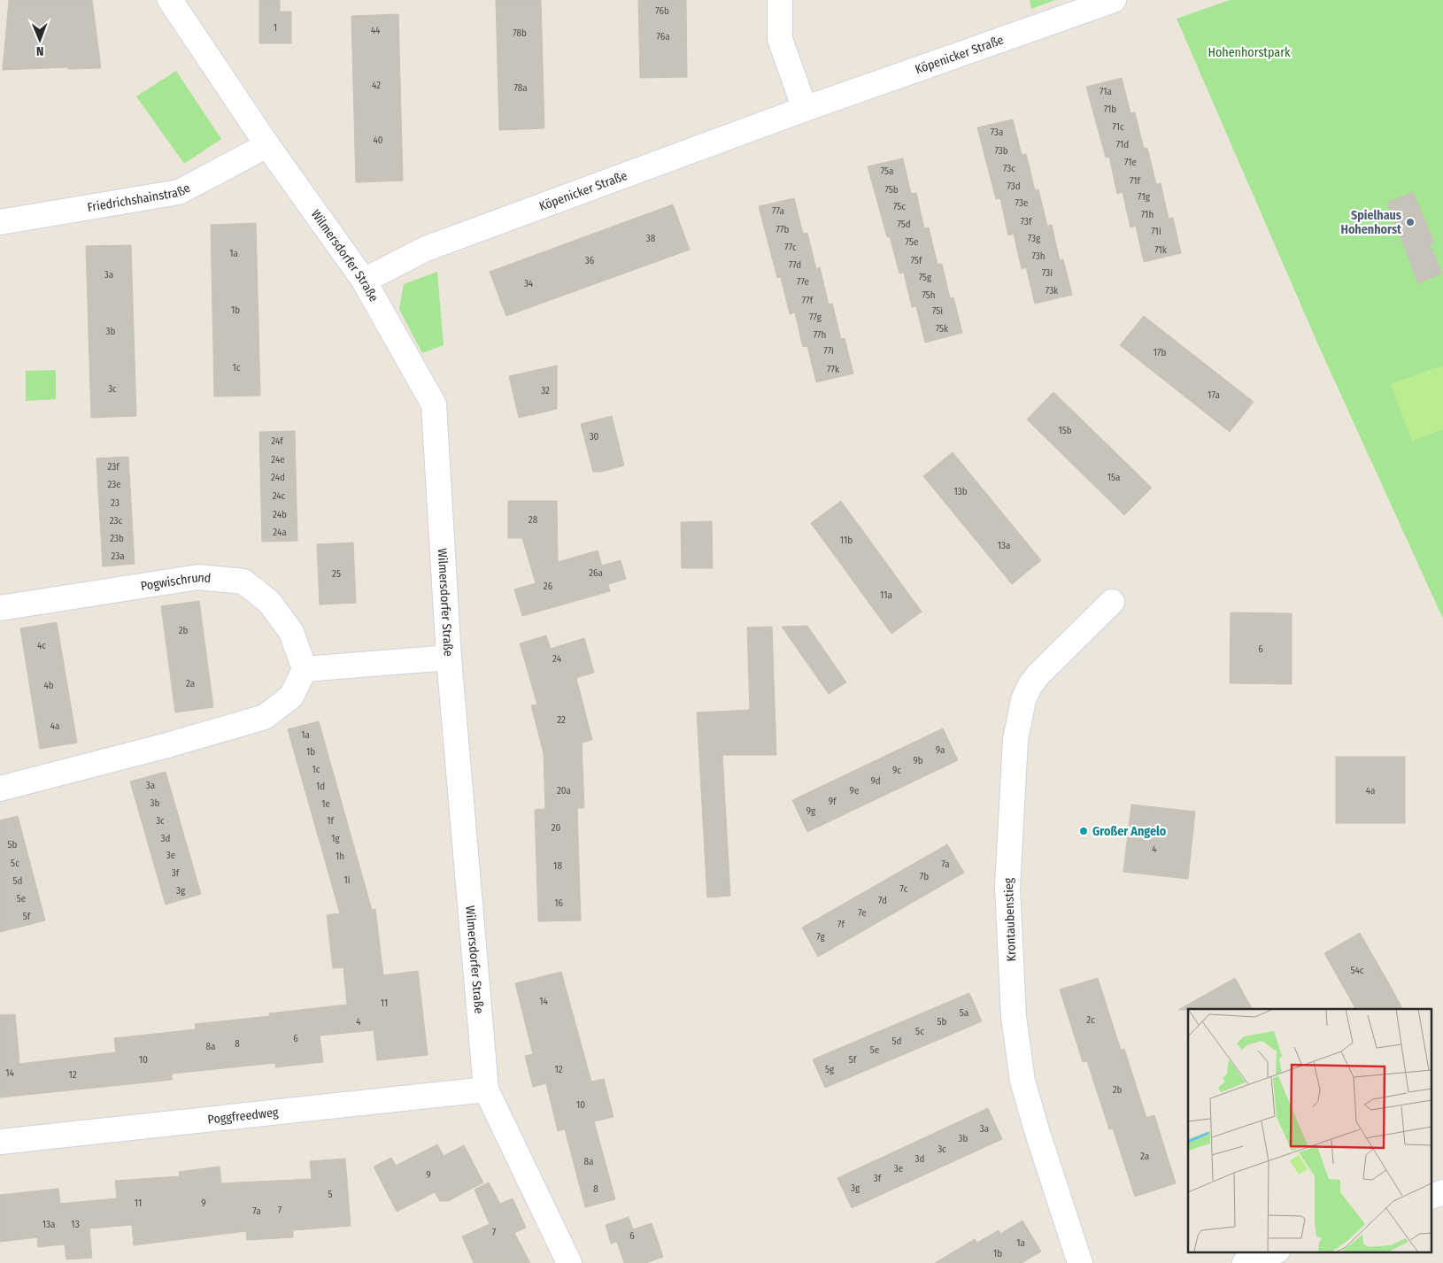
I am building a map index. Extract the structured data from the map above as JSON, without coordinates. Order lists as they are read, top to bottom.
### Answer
{
  "streets": {
    "street": [
      "Köpenicker Straße",
      "Friedrichshainstraße",
      "Wilmersdorfer Straße",
      "Pogwischrund",
      "Krontaubenstieg",
      "Poggfreedweg"
    ]
  },
  "crossings": [
    ["Köpenicker Straße", "Wilmersdorfer Straße"],
    ["Friedrichshainstraße", "Wilmersdorfer Straße"],
    ["Wilmersdorfer Straße", "Poggfreedweg"]
  ],
  "parks": ["Hohenhorstpark"],
  "places": ["Spielhaus Hohenhorst", "Großer Angelo"],
  "house_numbers": [
    "76b",
    "1",
    "44",
    "78b",
    "76a",
    "42",
    "78a",
    "71a",
    "71b",
    "71c",
    "73a",
    "40",
    "71d",
    "73b",
    "71e",
    "73c",
    "75a",
    "71f",
    "73d",
    "75b",
    "71g",
    "73e",
    "75c",
    "77a",
    "71h",
    "73f",
    "75d",
    "77b",
    "71i",
    "38",
    "73g",
    "75e",
    "77c",
    "71k",
    "1a",
    "73h",
    "36",
    "75f",
    "77d",
    "73i",
    "3a",
    "75g",
    "77e",
    "34",
    "73k",
    "75h",
    "77f",
    "1b",
    "75i",
    "77g",
    "75k",
    "3b",
    "77h",
    "77i",
    "17b",
    "1c",
    "77k",
    "3c",
    "32",
    "17a",
    "15b",
    "30",
    "24f",
    "24e",
    "23f",
    "24d",
    "15a",
    "23e",
    "13b",
    "24c",
    "23",
    "24b",
    "28",
    "23c",
    "24a",
    "23b",
    "11b",
    "13a",
    "23a",
    "26a",
    "25",
    "26",
    "11a",
    "2b",
    "4c",
    "6",
    "24",
    "2a",
    "4b",
    "22",
    "4a",
    "1a",
    "9a",
    "1b",
    "9b",
    "1c",
    "9c",
    "9d",
    "3a",
    "1d",
    "20a",
    "9e",
    "4a",
    "9f",
    "3b",
    "1e",
    "9g",
    "3c",
    "1f",
    "20",
    "3d",
    "1g",
    "5b",
    "4",
    "3e",
    "1h",
    "5c",
    "7a",
    "18",
    "3f",
    "7b",
    "1i",
    "5d",
    "7c",
    "3g",
    "5e",
    "7d",
    "16",
    "7e",
    "5f",
    "7f",
    "7g",
    "54c",
    "14",
    "11",
    "5a",
    "2c",
    "4",
    "5b",
    "5c",
    "6",
    "5d",
    "8",
    "8a",
    "5e",
    "10",
    "5f",
    "12",
    "5g",
    "14",
    "12",
    "2b",
    "10",
    "3a",
    "3b",
    "3c",
    "2a",
    "3d",
    "8a",
    "3e",
    "9",
    "3f",
    "3g",
    "8",
    "5",
    "11",
    "9",
    "7",
    "7a",
    "13a",
    "13",
    "7",
    "6",
    "1a",
    "1b"
  ],
  "north": "bottom"
}
